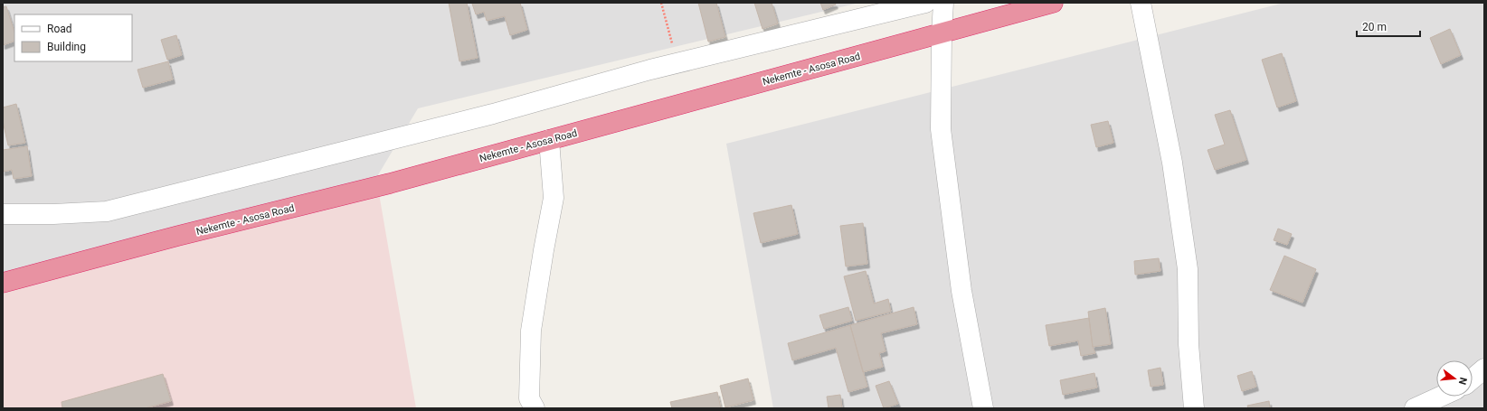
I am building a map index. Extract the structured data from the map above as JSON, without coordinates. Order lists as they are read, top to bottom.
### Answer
{
  "streets": {
    "highway": ["Nekemte - Asosa Road"]
  },
  "legend": ["Road", "Building"],
  "scale_bar": "20 m",
  "north": "right"
}
